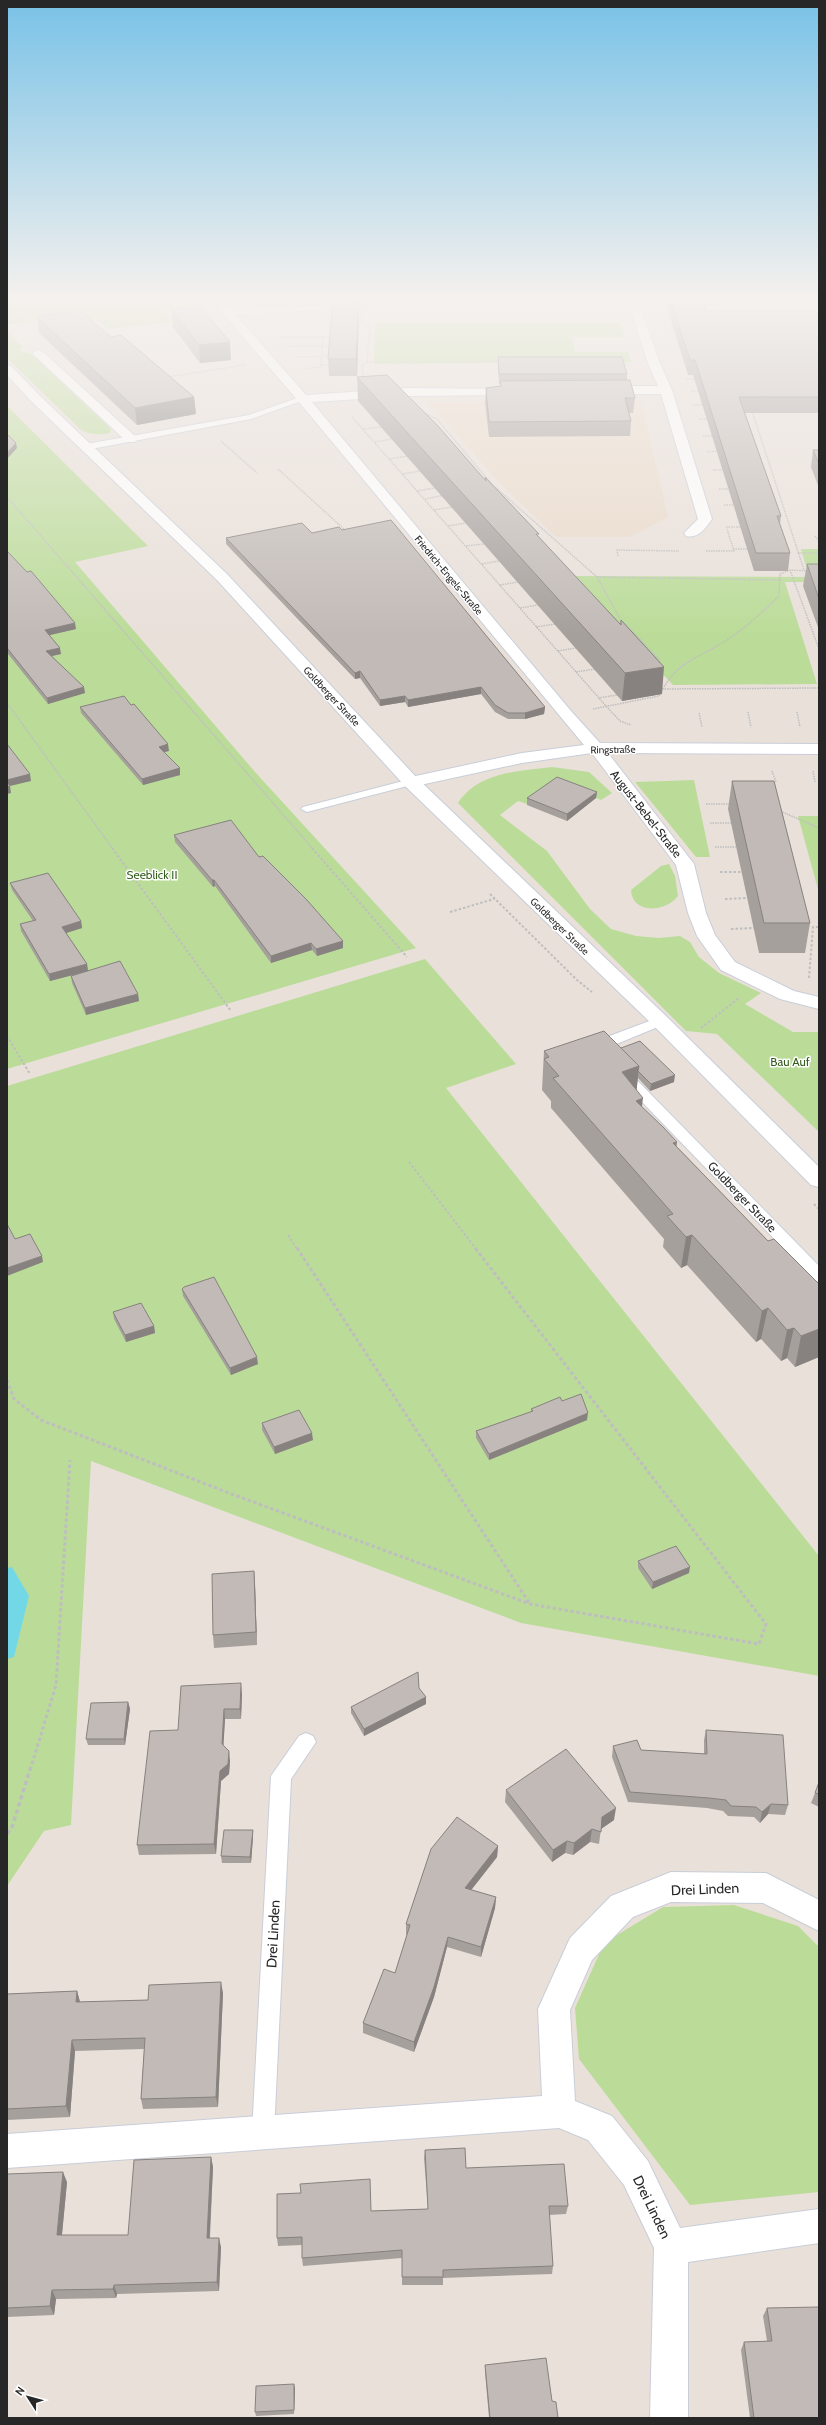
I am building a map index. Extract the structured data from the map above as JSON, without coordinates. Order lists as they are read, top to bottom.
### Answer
{
  "streets": {
    "street": [
      "Friedrich-Engels-Straße",
      "Goldberger Straße",
      "Ringstraße",
      "August-Bebel-Straße",
      "Drei Linden"
    ]
  },
  "crossings": [
    ["Friedrich-Engels-Straße", "Ringstraße"],
    ["Friedrich-Engels-Straße", "August-Bebel-Straße"],
    ["Goldberger Straße", "Ringstraße"],
    ["Ringstraße", "August-Bebel-Straße"]
  ],
  "parks": ["Seeblick II", "Bau Auf"],
  "north": "top left"
}
